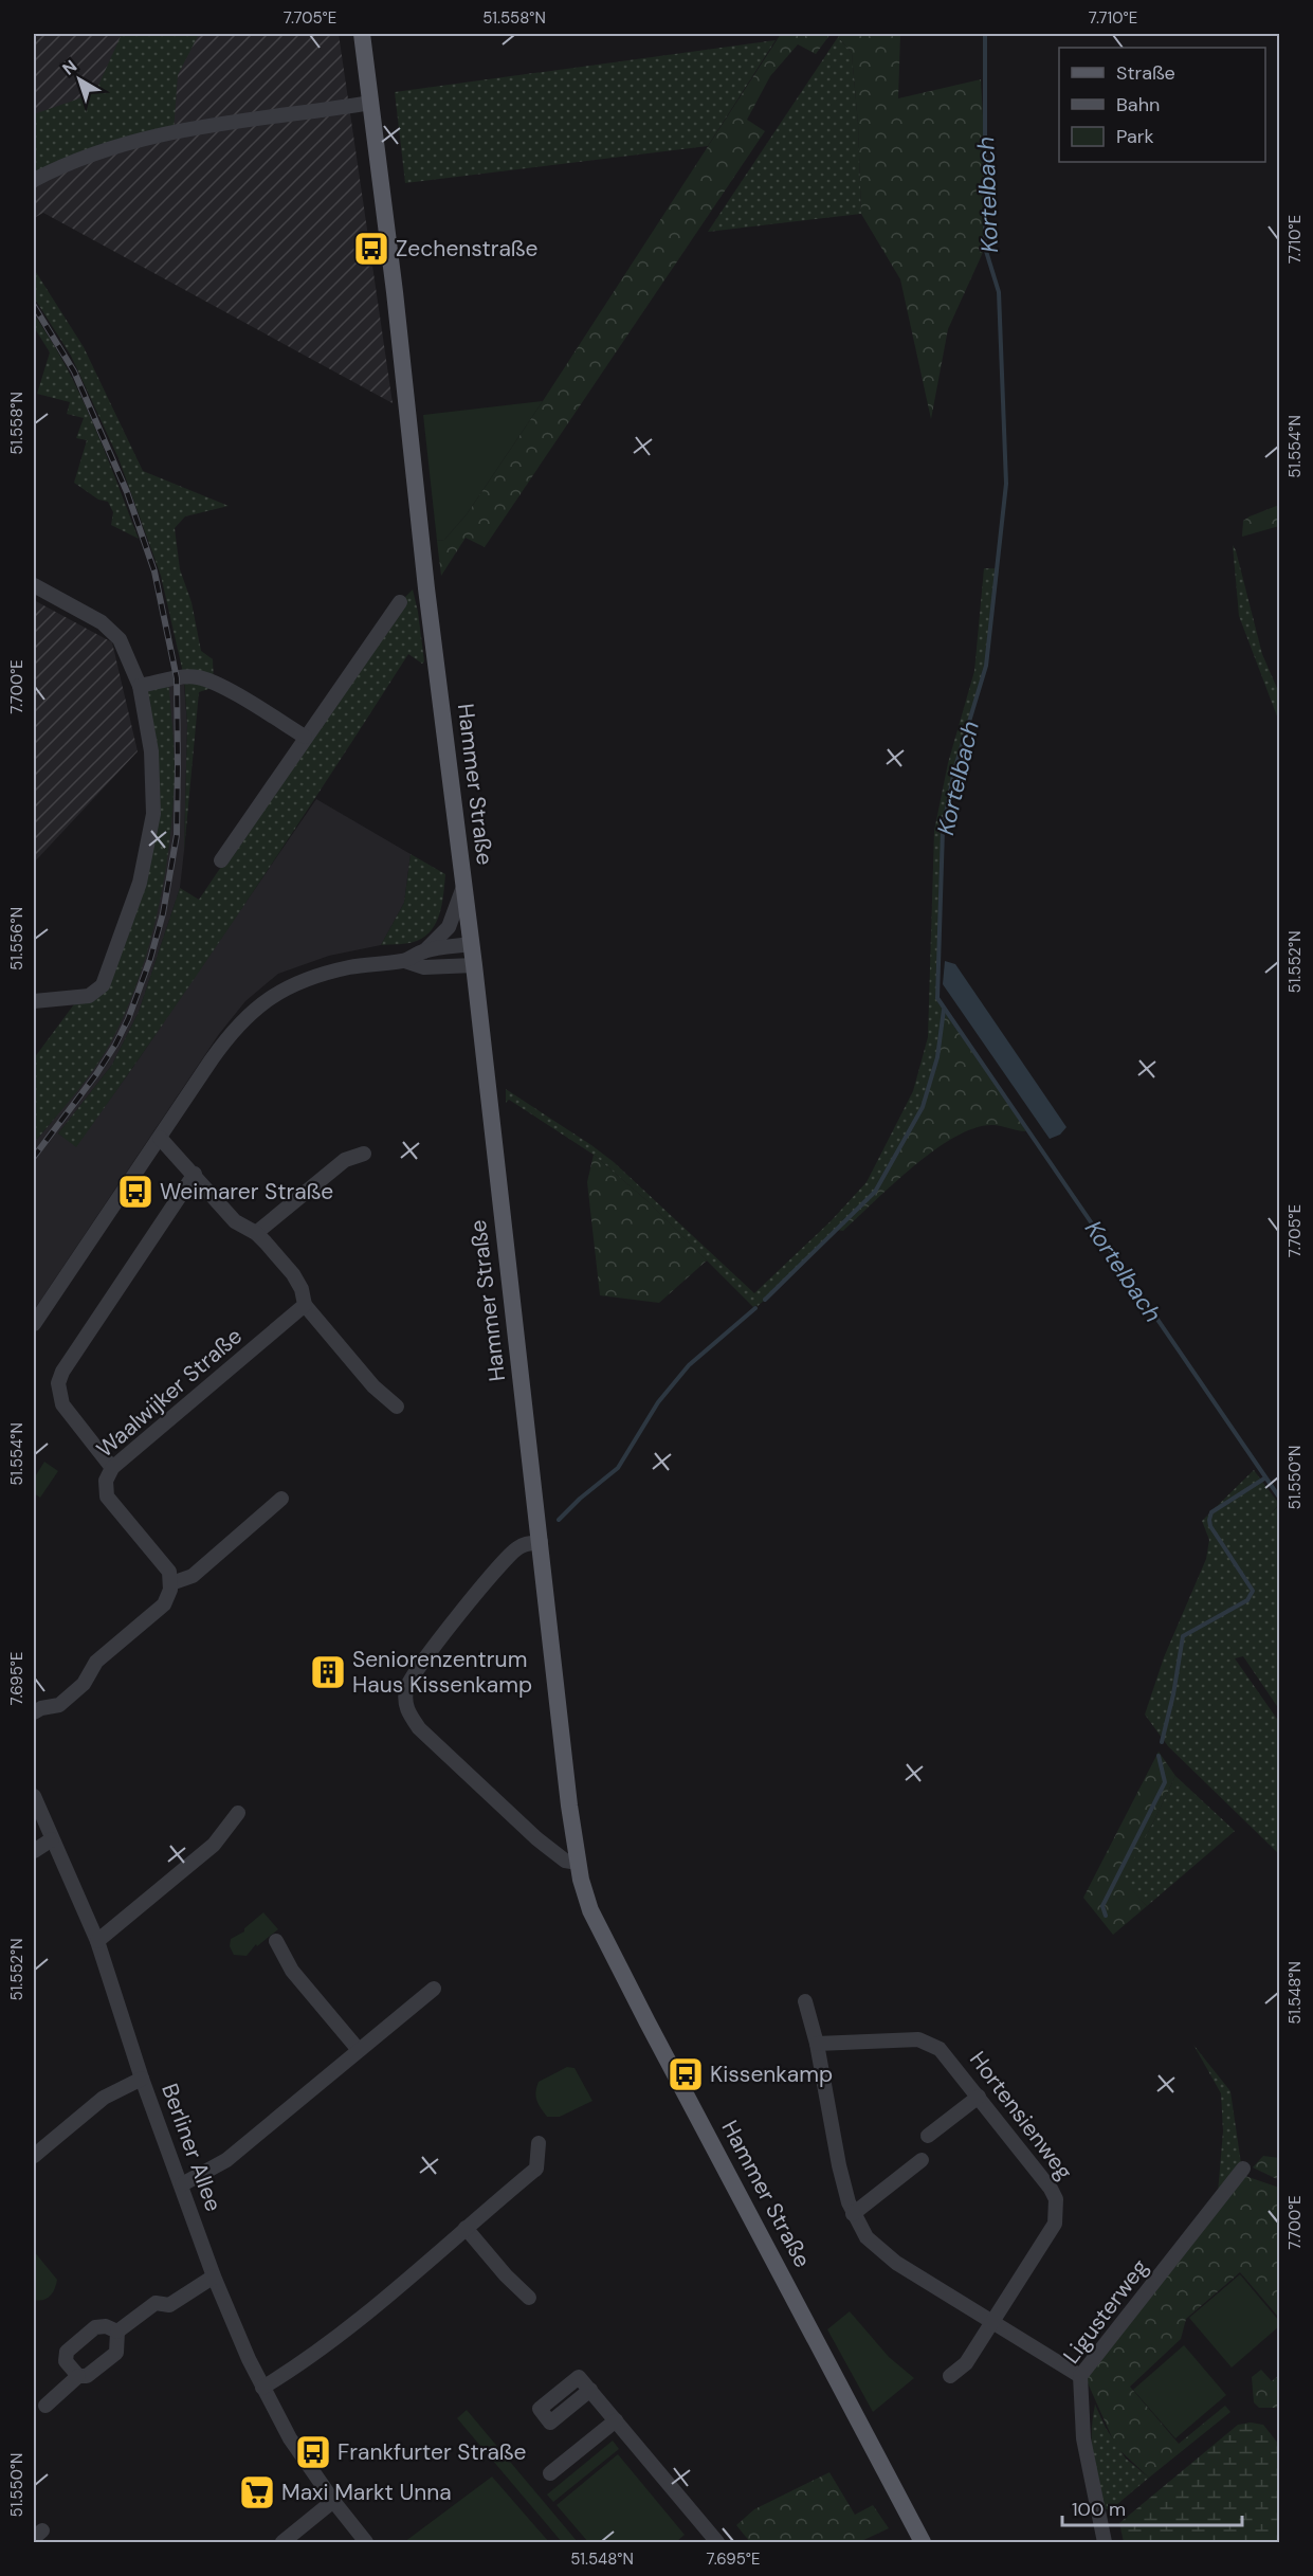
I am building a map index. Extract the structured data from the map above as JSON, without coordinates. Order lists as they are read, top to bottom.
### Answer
{
  "streets": {
    "main road": ["Hammer Straße"],
    "street": [
      "Waalwijker Straße",
      "Hortensienweg",
      "Berliner Allee",
      "Ligusterweg"
    ]
  },
  "water": ["Kortelbach"],
  "places": {
    "bus stop": [
      "Zechenstraße",
      "Weimarer Straße",
      "Kissenkamp",
      "Frankfurter Straße"
    ],
    "building": ["Seniorenzentrum Haus Kissenkamp"],
    "supermarket": ["Maxi Markt Unna"]
  },
  "legend": ["Straße", "Bahn", "Park"],
  "scale_bar": "100 m",
  "north": "top left",
  "coordinates": [
    "7.705°E",
    "51.558°N",
    "7.710°E",
    "51.554°N",
    "7.700°E",
    "51.556°N",
    "51.552°N",
    "51.550°N",
    "7.695°E",
    "51.548°N"
  ]
}
